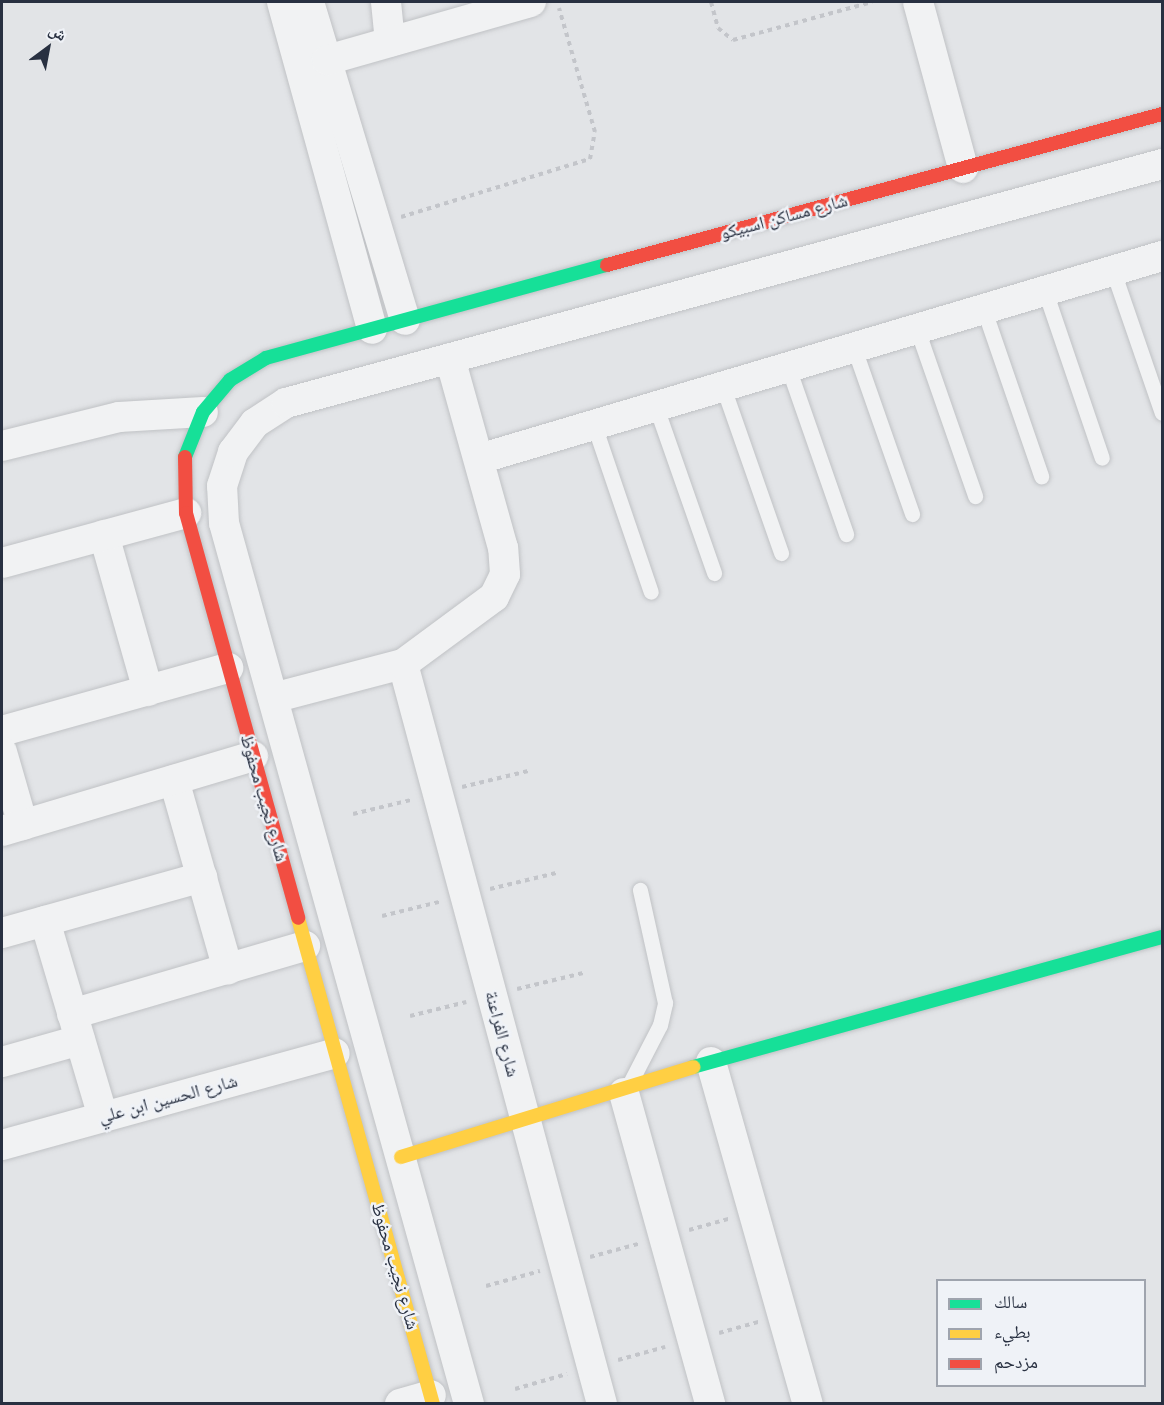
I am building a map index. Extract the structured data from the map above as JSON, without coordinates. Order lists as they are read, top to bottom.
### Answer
{
  "streets": {
    "street": [
      "شارع مساكن اسبيكو",
      "شارع نجيب محفوظ",
      "شارع الفراعنة",
      "شارع الحسين ابن علي"
    ]
  },
  "crossings": [
    ["شارع مساكن اسبيكو", "شارع نجيب محفوظ"],
    ["شارع نجيب محفوظ", "شارع الحسين ابن علي"]
  ],
  "legend": ["سالك", "بطيء", "مزدحم"],
  "north": "top right"
}
